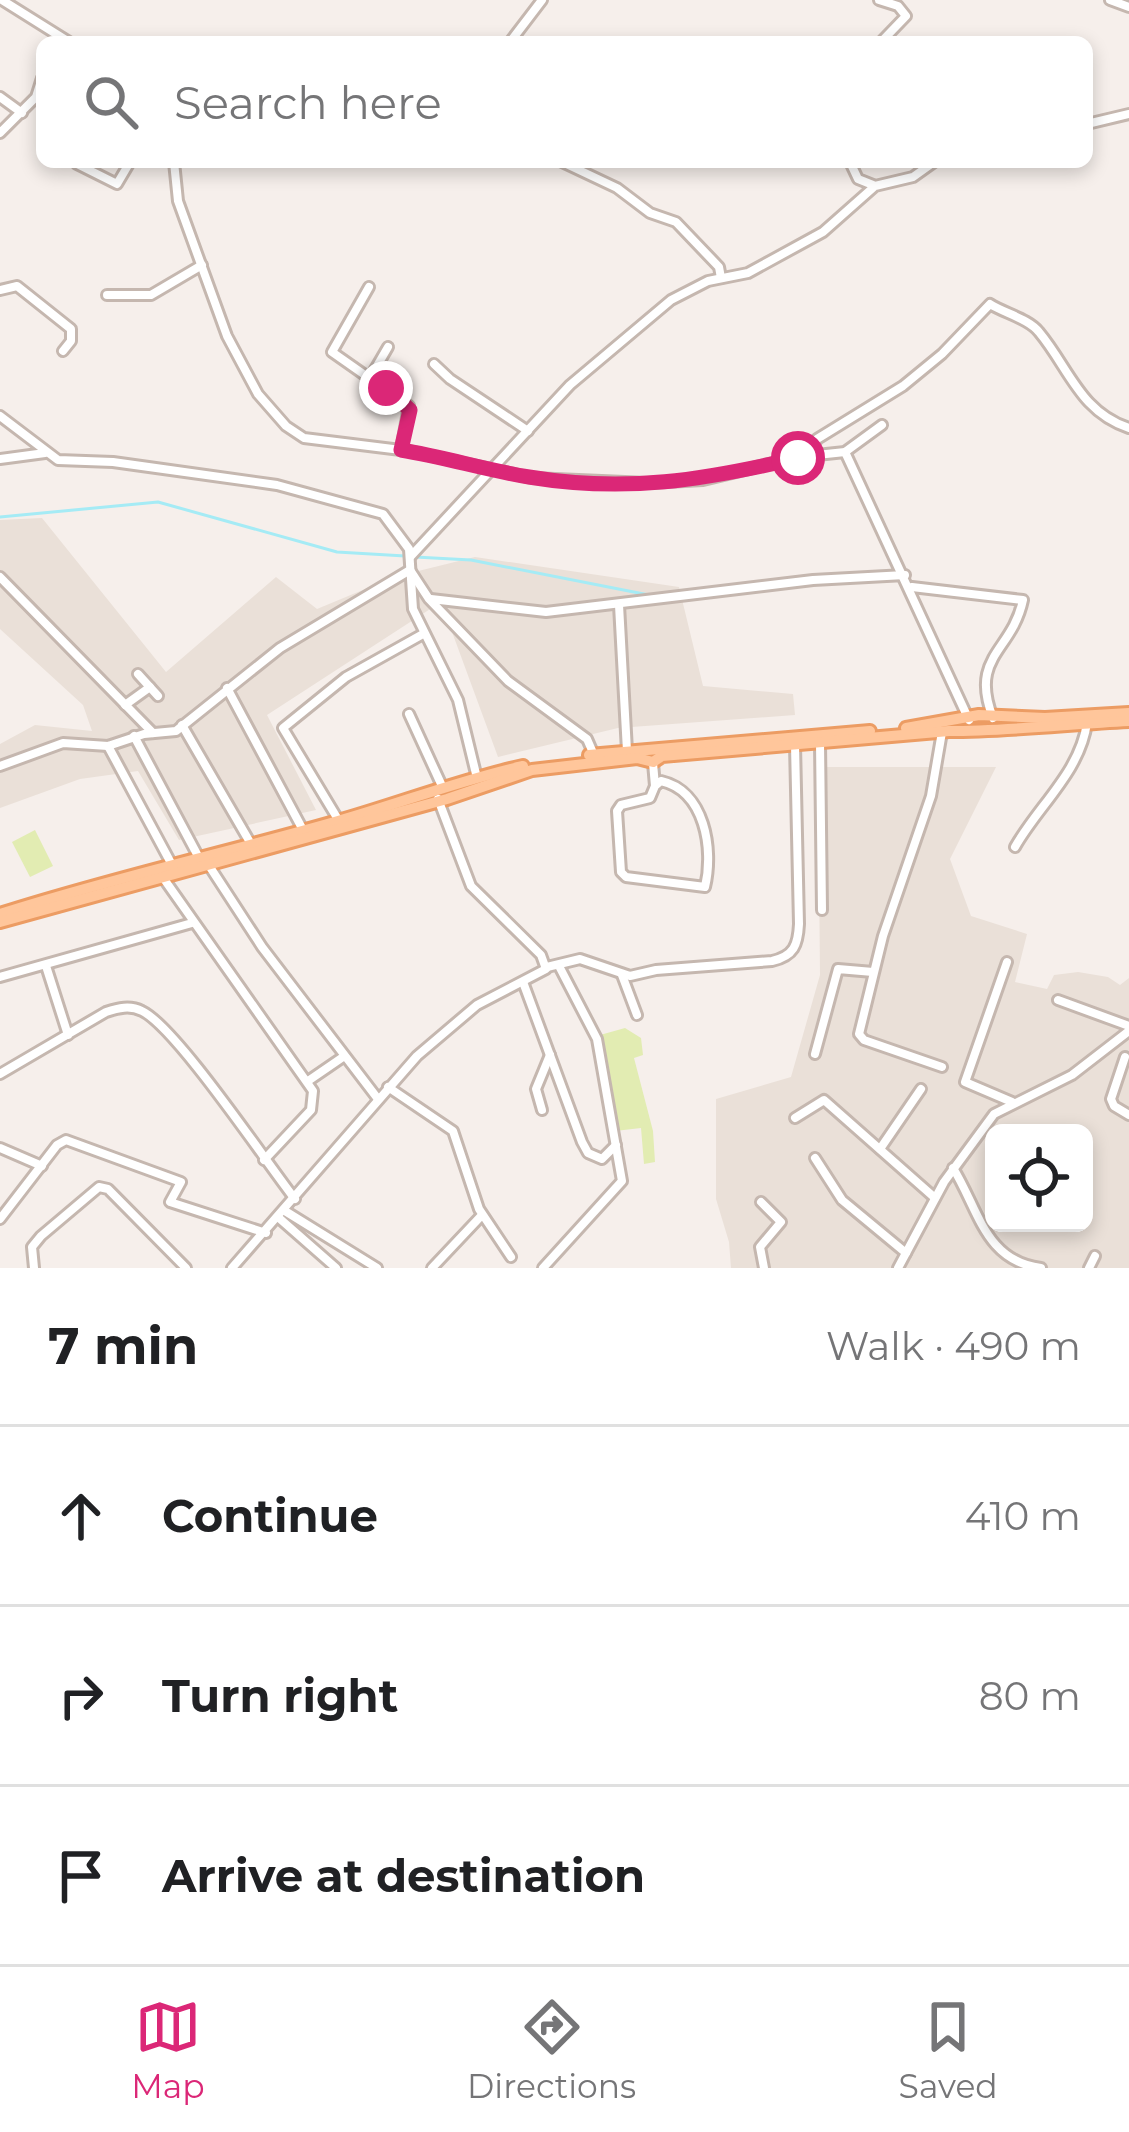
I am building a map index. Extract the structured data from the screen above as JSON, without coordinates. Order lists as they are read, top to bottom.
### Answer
{
  "page": {
    "search": "Search here",
    "heading": ["7 min", "Walk · 490 m"],
    "list": [
      ["Continue", "410 m"],
      ["Turn right", "80 m"],
      "Arrive at destination"
    ],
    "nav": ["Map", "Directions", "Saved"]
  }
}
